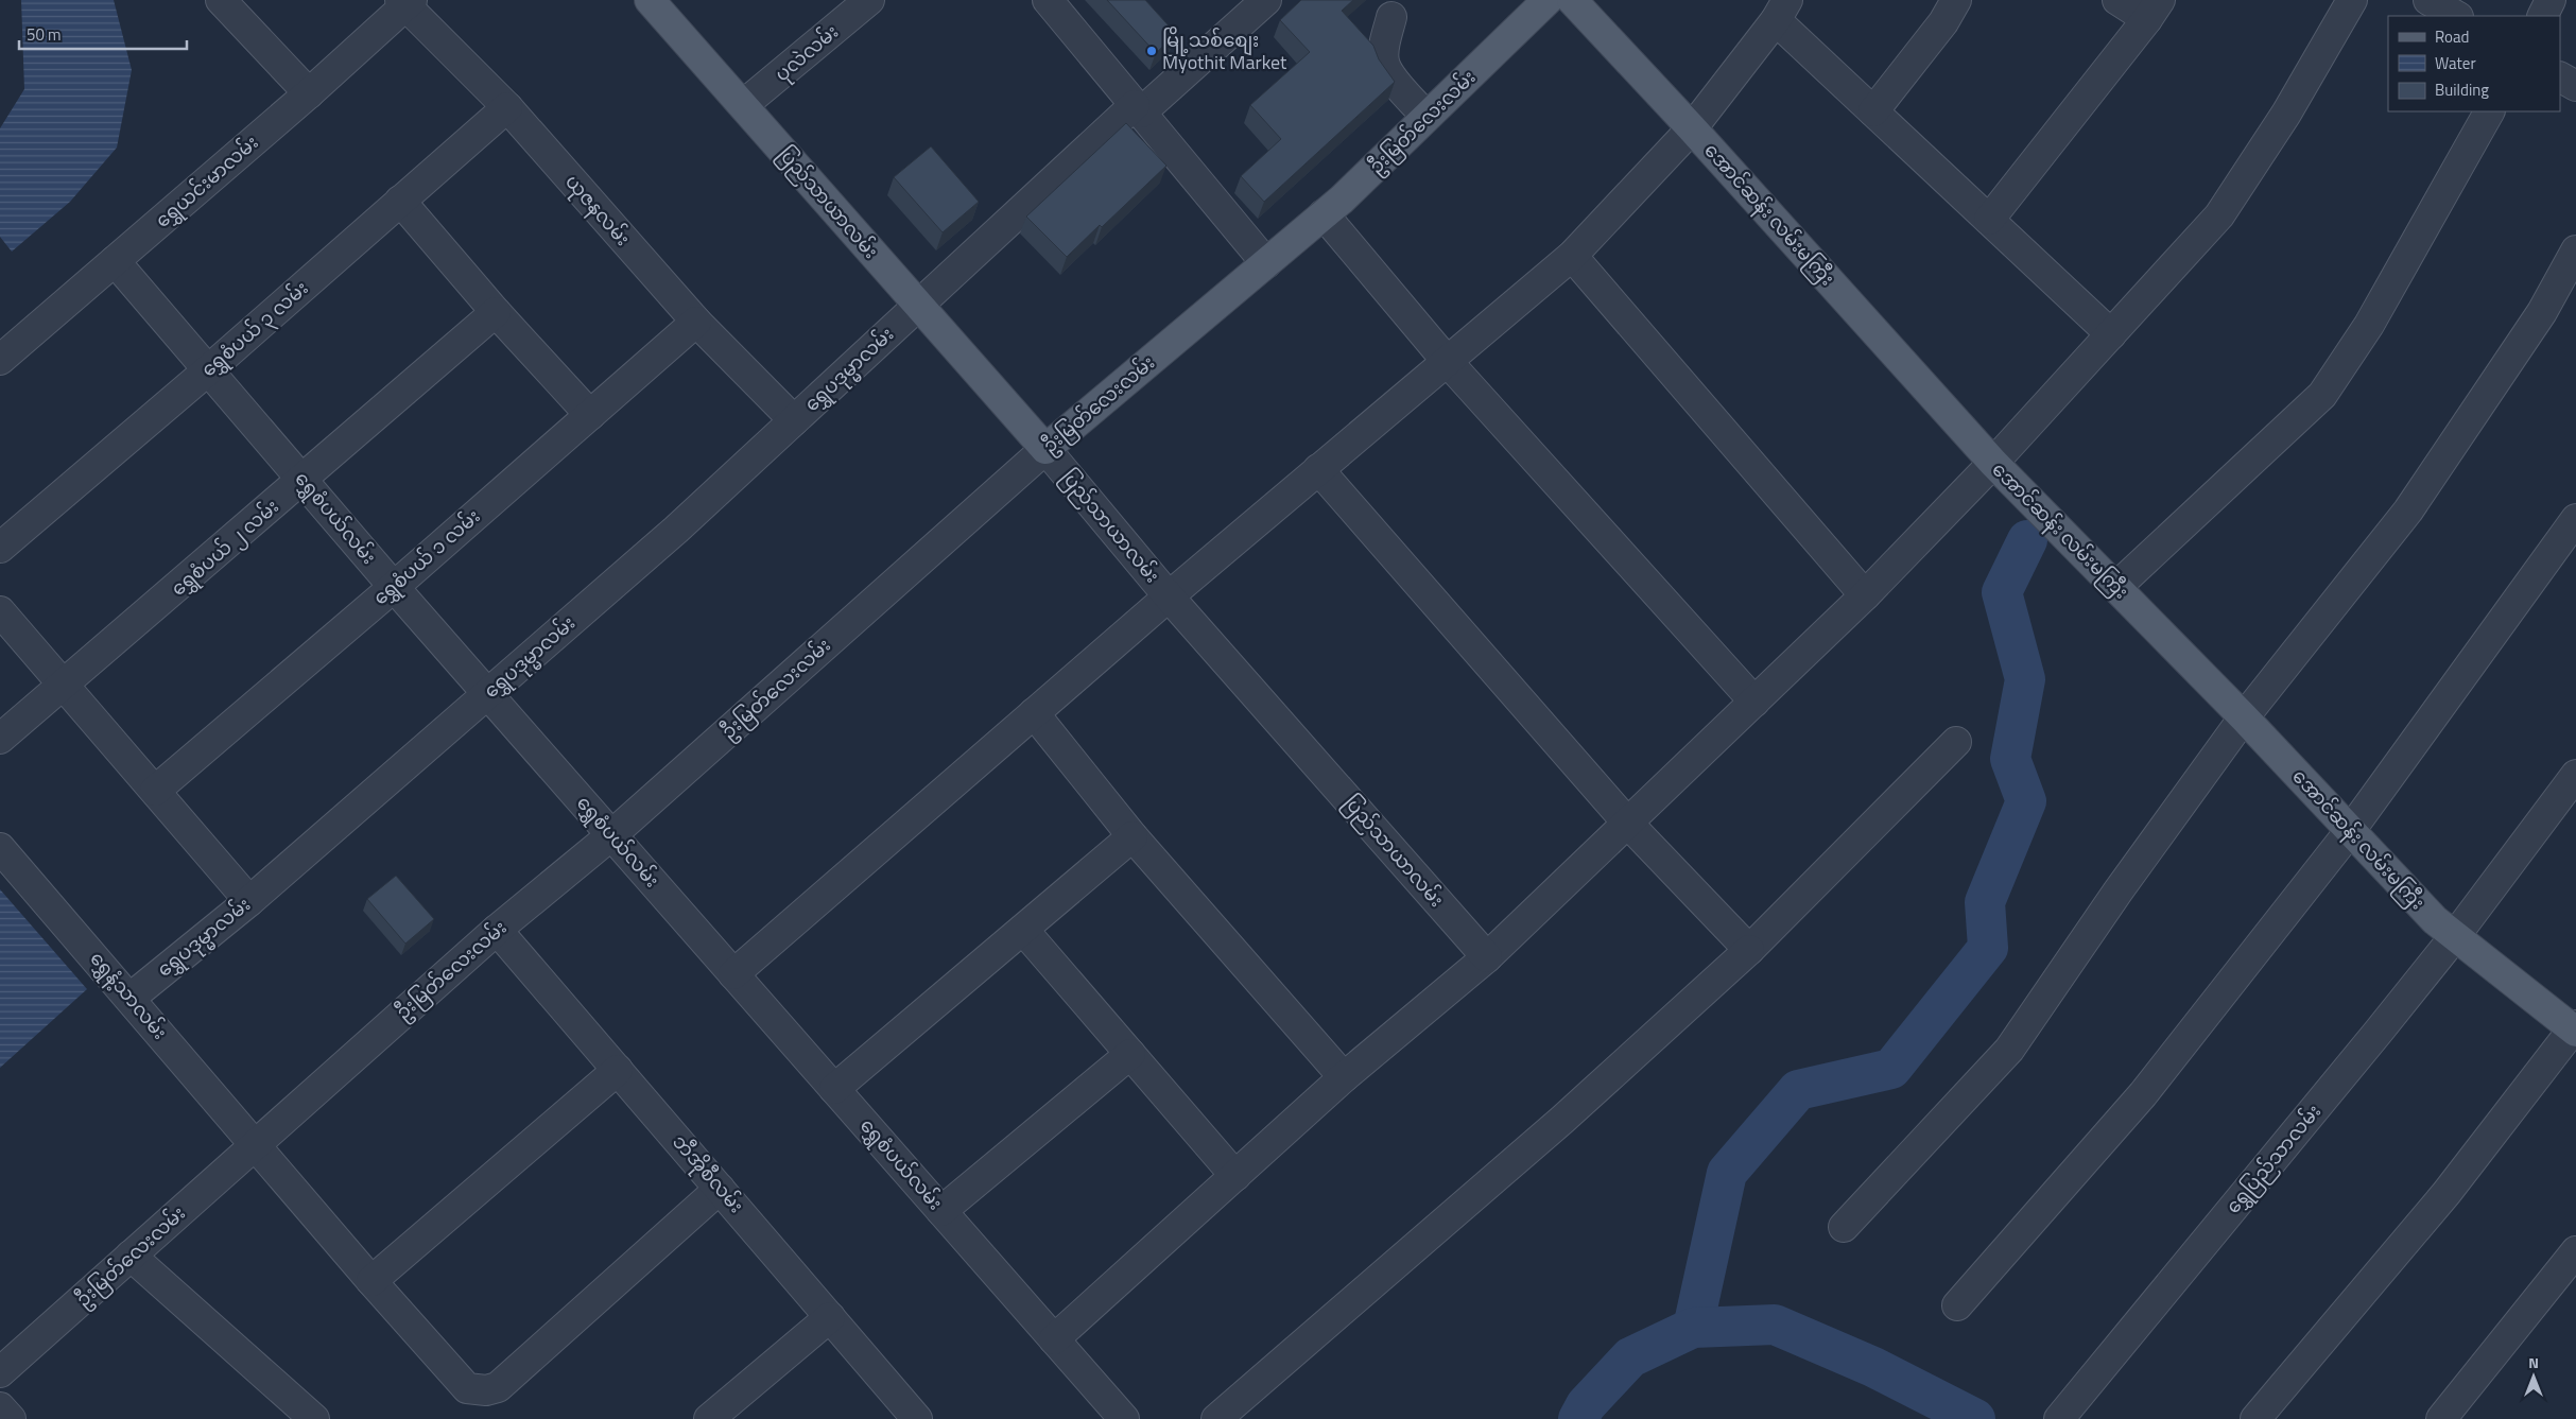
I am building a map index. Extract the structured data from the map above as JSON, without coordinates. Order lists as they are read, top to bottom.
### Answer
{
  "streets": {
    "main road": ["ဦးမြတ်လေးလမ်း", "ပြည်သာယာလမ်း", "အောင်ဆန်း လမ်းမကြီး"],
    "street": [
      "ပုလဲလမ်း",
      "ရွှေယင်းမာလမ်း",
      "ယုဇနလမ်း",
      "ရွှေစံပယ် ၃ လမ်း",
      "ရွှေပဒုမ္မာလမ်း",
      "ရွှေစံပယ်လမ်း",
      "ရွှေစံပယ် ၂ လမ်း",
      "ရွှေစံပယ် ၁ လမ်း",
      "ရွှေနံ့သာလမ်း",
      "ရွှေပြည်သာလမ်း",
      "ဘီအိုစီလမ်း"
    ]
  },
  "crossings": [
    ["ပုလဲလမ်း", "ပြည်သာယာလမ်း"],
    ["ဦးမြတ်လေးလမ်း", "ပြည်သာယာလမ်း"],
    ["ဦးမြတ်လေးလမ်း", "ရွှေစံပယ်လမ်း"],
    ["ဦးမြတ်လေးလမ်း", "ရွှေနံ့သာလမ်း"],
    ["ဦးမြတ်လေးလမ်း", "ဘီအိုစီလမ်း"],
    ["ရွှေယင်းမာလမ်း", "ယုဇနလမ်း"],
    ["ရွှေယင်းမာလမ်း", "ရွှေစံပယ်လမ်း"],
    ["ပြည်သာယာလမ်း", "ရွှေပဒုမ္မာလမ်း"],
    ["ယုဇနလမ်း", "ရွှေစံပယ် ၃ လမ်း"],
    ["ယုဇနလမ်း", "ရွှေပဒုမ္မာလမ်း"],
    ["ယုဇနလမ်း", "ရွှေစံပယ် ၁ လမ်း"],
    ["အောင်ဆန်း လမ်းမကြီး", "ရွှေပြည်သာလမ်း"],
    ["ရွှေစံပယ် ၃ လမ်း", "ရွှေစံပယ်လမ်း"],
    ["ရွှေပဒုမ္မာလမ်း", "ရွှေစံပယ်လမ်း"],
    ["ရွှေပဒုမ္မာလမ်း", "ရွှေနံ့သာလမ်း"],
    ["ရွှေစံပယ်လမ်း", "ရွှေစံပယ် ၂ လမ်း"],
    ["ရွှေစံပယ်လမ်း", "ရွှေစံပယ် ၁ လမ်း"],
    ["ရွှေနံ့သာလမ်း", "ဘီအိုစီလမ်း"]
  ],
  "places": ["မြို့သစ်စျေး Myothit Market"],
  "legend": ["Road", "Water", "Building"],
  "scale_bar": "50 m",
  "north": "top"
}
